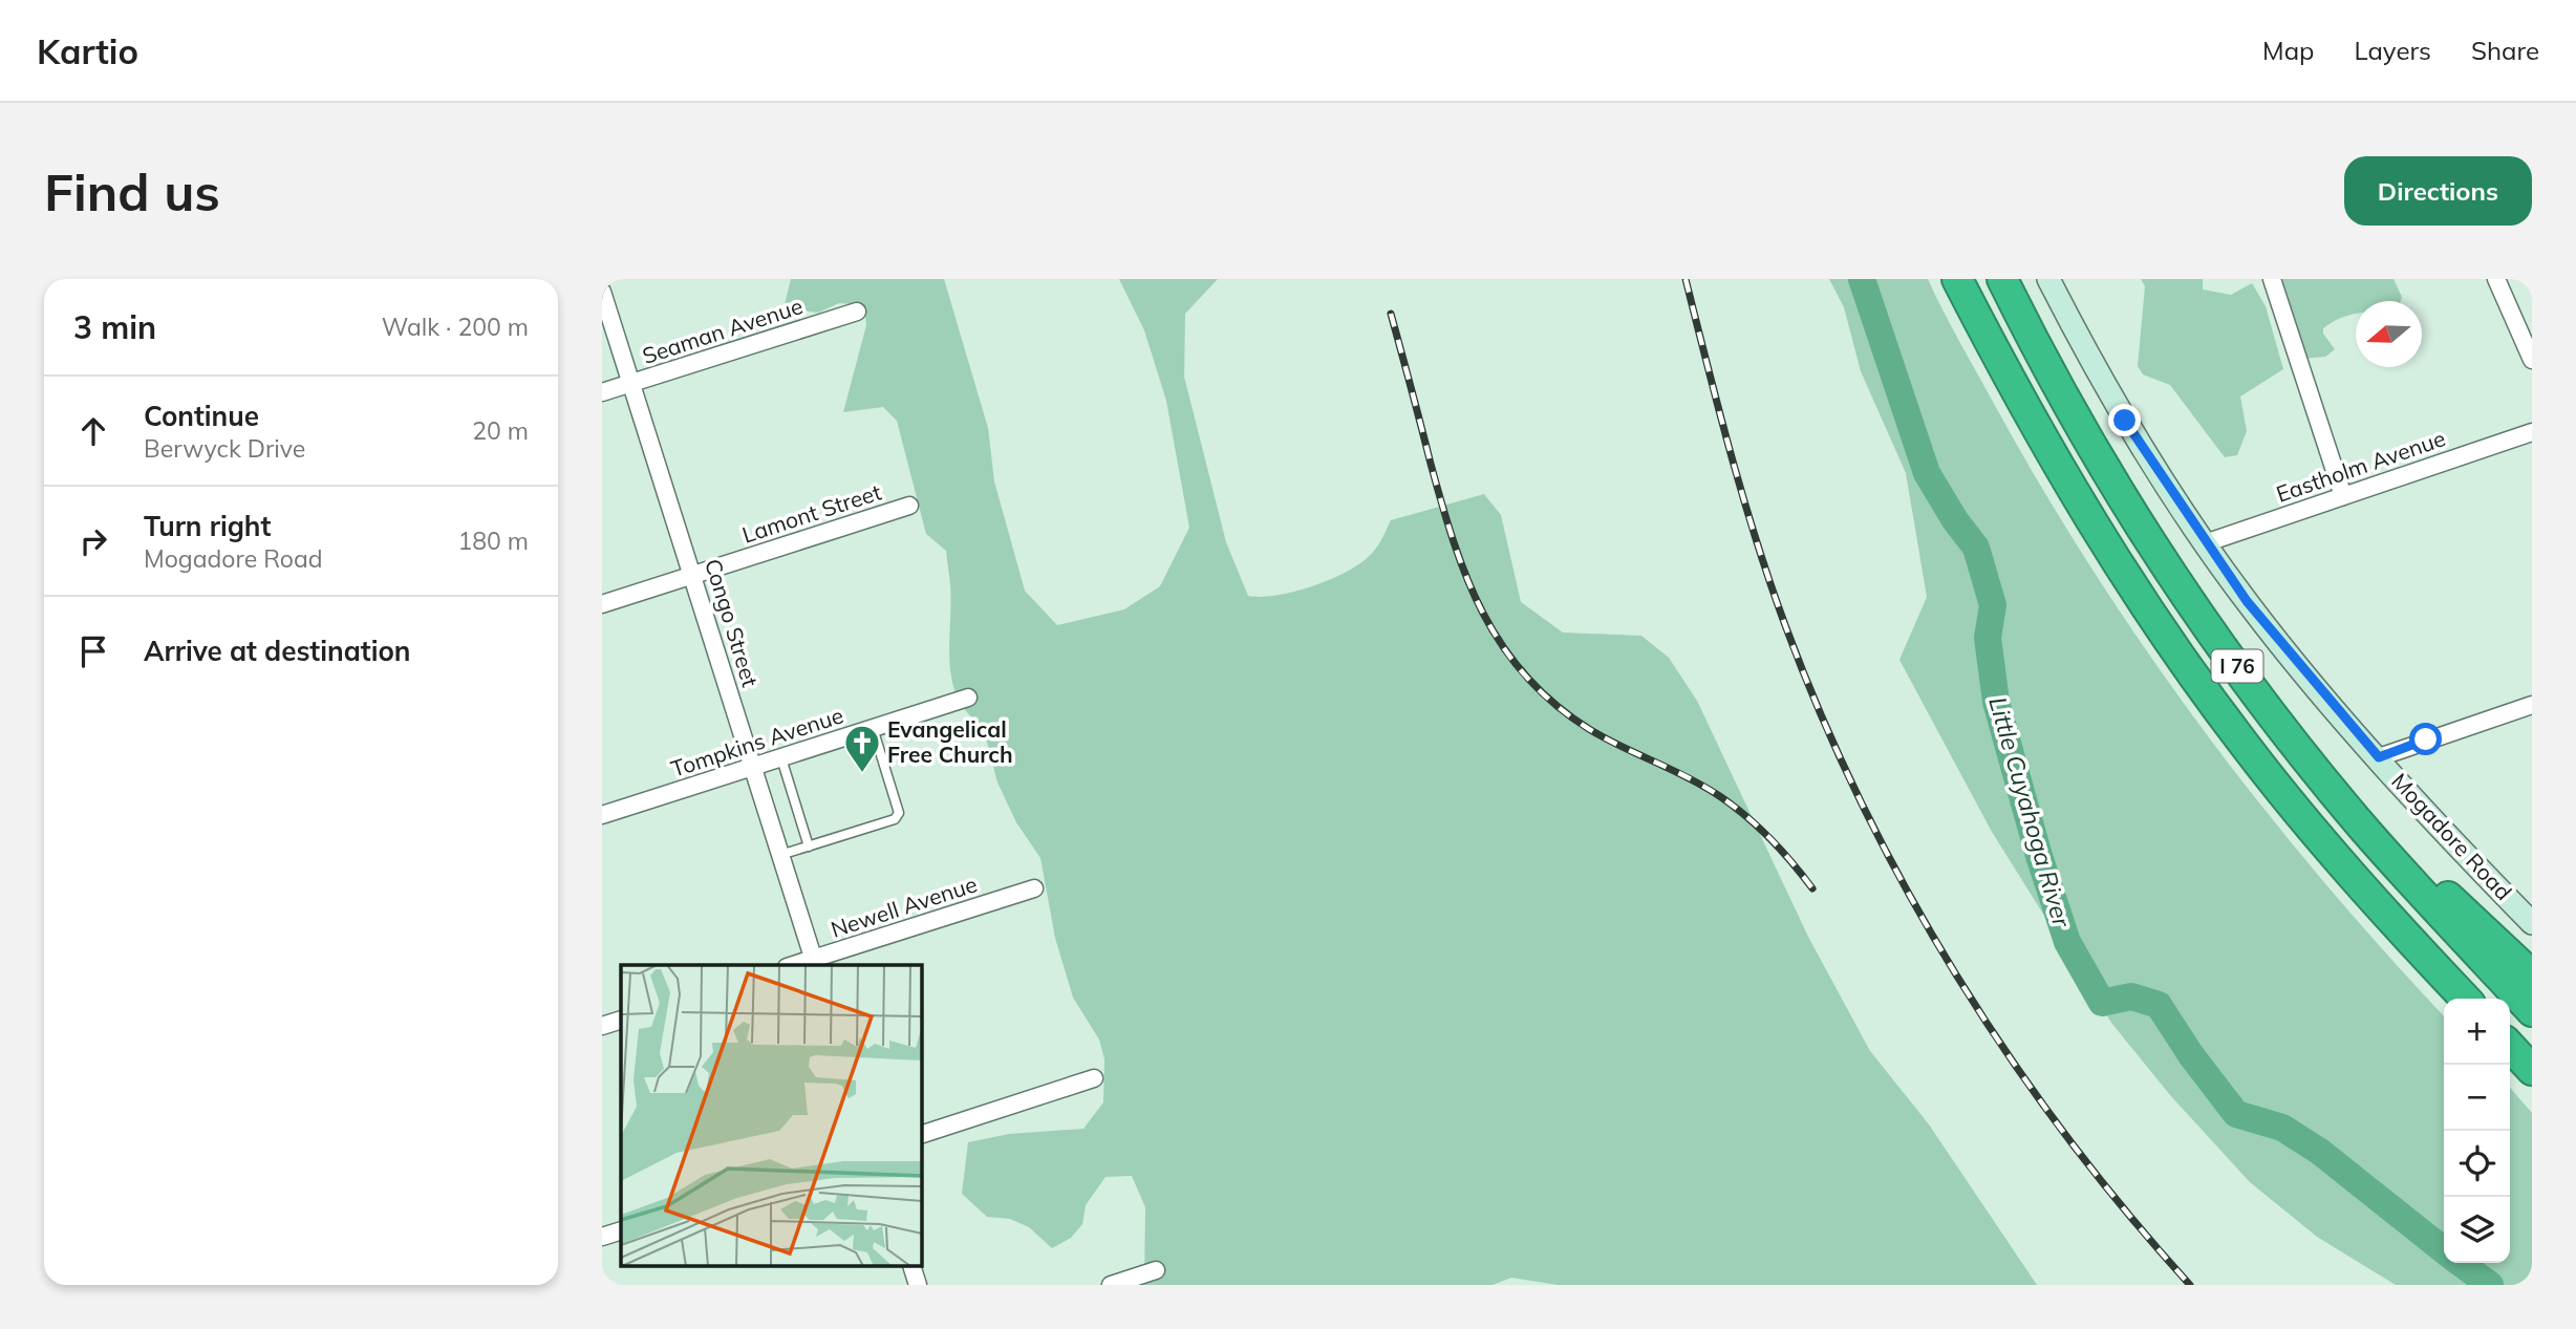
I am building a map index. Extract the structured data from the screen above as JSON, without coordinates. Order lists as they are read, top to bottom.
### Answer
{
  "streets": {
    "highway": ["I 76"],
    "street": [
      "Seaman Avenue",
      "Eastholm Avenue",
      "Lamont Street",
      "Congo Street",
      "Tompkins Avenue",
      "Mogadore Road",
      "Newell Avenue"
    ]
  },
  "crossings": [
    ["Seaman Avenue", "Congo Street"],
    ["Eastholm Avenue", "Mogadore Road"],
    ["Lamont Street", "Congo Street"],
    ["Congo Street", "Tompkins Avenue"],
    ["Congo Street", "Newell Avenue"]
  ],
  "water": ["Little Cuyahoga River"],
  "places": {
    "church": ["Evangelical Free Church"]
  },
  "north": "left",
  "page": {
    "header": "Kartio",
    "nav": ["Map", "Layers", "Share"],
    "buttons": "Directions",
    "title": "Find us",
    "heading": ["3 min", "Walk · 200 m"],
    "list": [
      ["Continue", "Berwyck Drive", "20 m"],
      ["Turn right", "Mogadore Road", "180 m"],
      "Arrive at destination"
    ],
    "map_buttons": ["+", "−"]
  }
}
